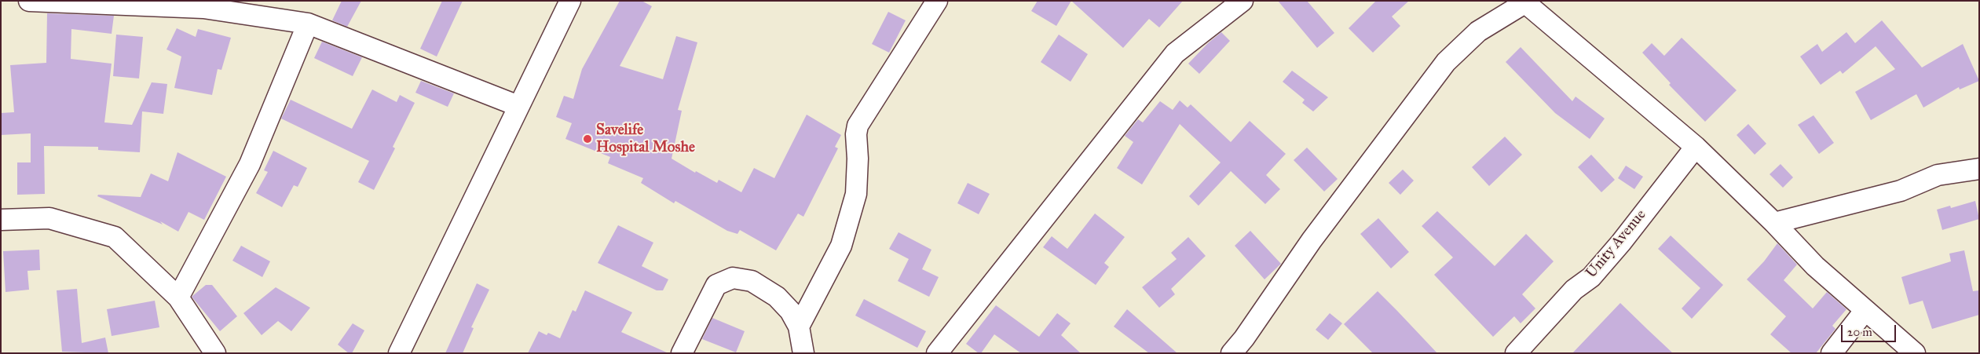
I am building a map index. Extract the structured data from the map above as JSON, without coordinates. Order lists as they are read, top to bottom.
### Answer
{
  "streets": {
    "street": ["Unity Avenue"]
  },
  "places": ["Savelife Hospital Moshe"],
  "scale_bar": "20 m"
}
